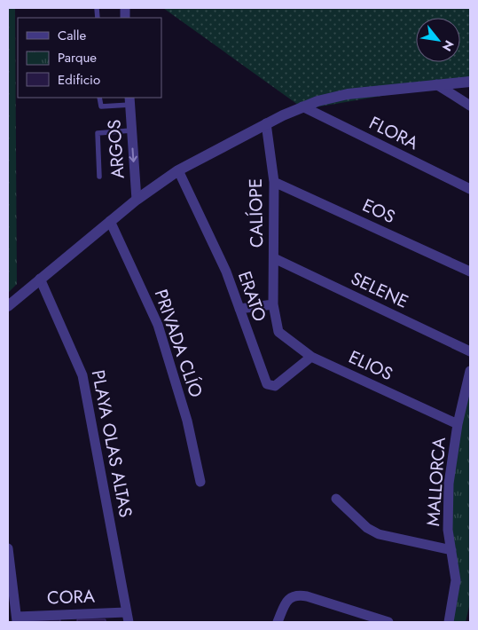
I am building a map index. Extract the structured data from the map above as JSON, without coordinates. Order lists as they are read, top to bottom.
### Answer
{
  "streets": {
    "street": [
      "FLORA",
      "ARGOS",
      "EOS",
      "CALÍOPE",
      "SELENE",
      "ERATO",
      "PRIVADA CLÍO",
      "ELIOS",
      "PLAYA OLAS ALTAS",
      "MALLORCA",
      "CORA"
    ]
  },
  "crossings": [
    ["EOS", "CALÍOPE"],
    ["CALÍOPE", "SELENE"],
    ["CALÍOPE", "ELIOS"],
    ["ERATO", "ELIOS"],
    ["ELIOS", "MALLORCA"],
    ["PLAYA OLAS ALTAS", "CORA"]
  ],
  "one_way": ["ARGOS"],
  "legend": ["Calle", "Parque", "Edificio"],
  "north": "bottom right"
}
